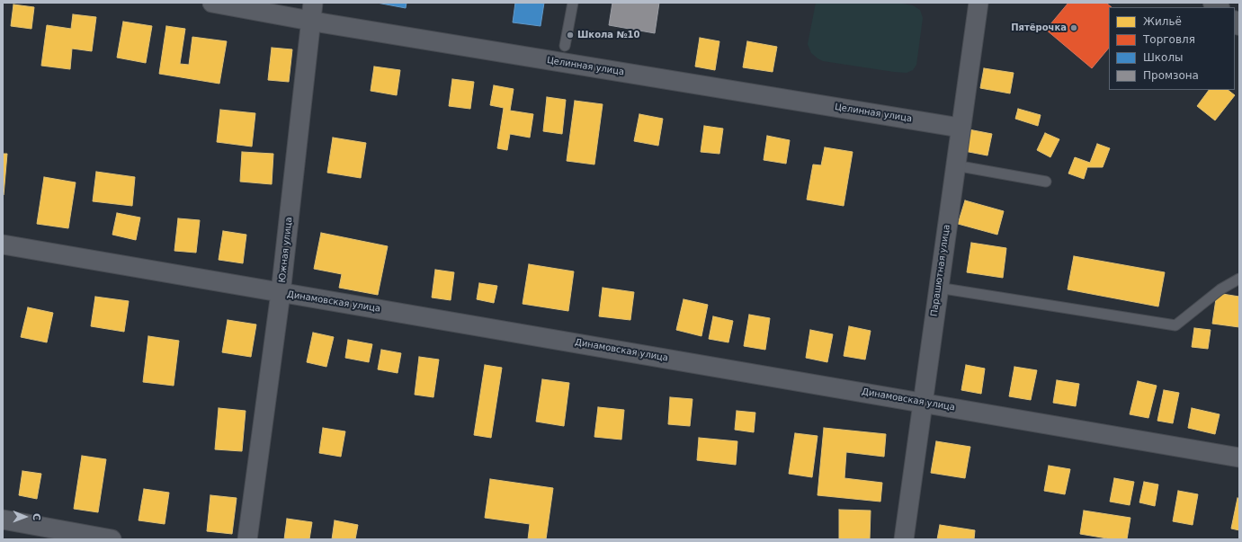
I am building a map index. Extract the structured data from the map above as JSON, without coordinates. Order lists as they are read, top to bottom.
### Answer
{
  "streets": {
    "street": [
      "Целинная улица",
      "Южная улица",
      "Парашютная улица",
      "Динамовская улица"
    ]
  },
  "crossings": [
    ["Целинная улица", "Южная улица"],
    ["Целинная улица", "Парашютная улица"],
    ["Южная улица", "Динамовская улица"],
    ["Парашютная улица", "Динамовская улица"]
  ],
  "places": ["Пятёрочка", "Школа №10"],
  "legend": [
    "Жильё",
    "Торговля",
    "Школы",
    "Промзона"
  ],
  "north": "right"
}
